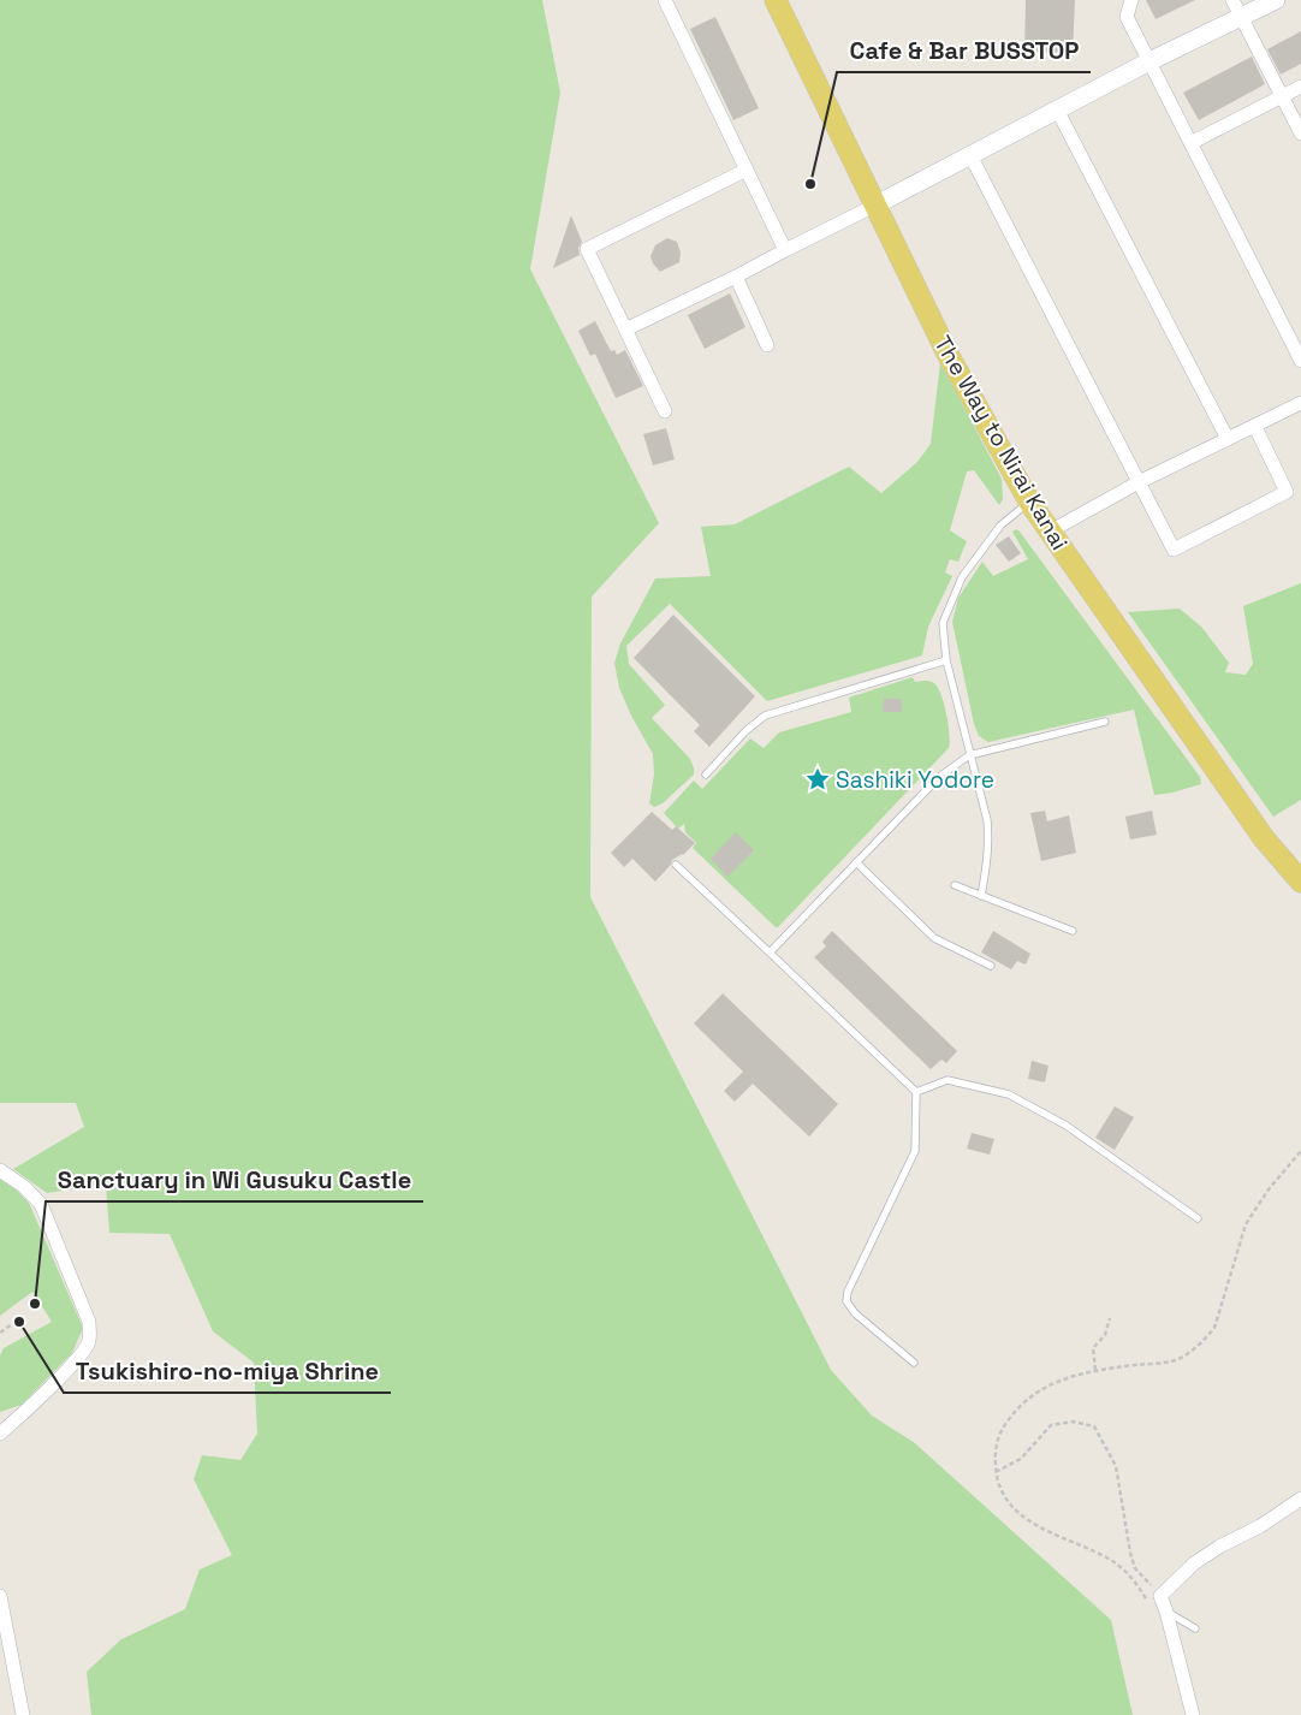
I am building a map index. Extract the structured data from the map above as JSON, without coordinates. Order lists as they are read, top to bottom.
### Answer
{
  "streets": {
    "main road": ["The Way to Nirai Kanai"]
  },
  "places": {
    "other": ["Cafe & Bar BUSSTOP", "Sanctuary in Wi Gusuku Castle", "Tsukishiro-no-miya Shrine"],
    "place": ["Sashiki Yodore"]
  }
}
